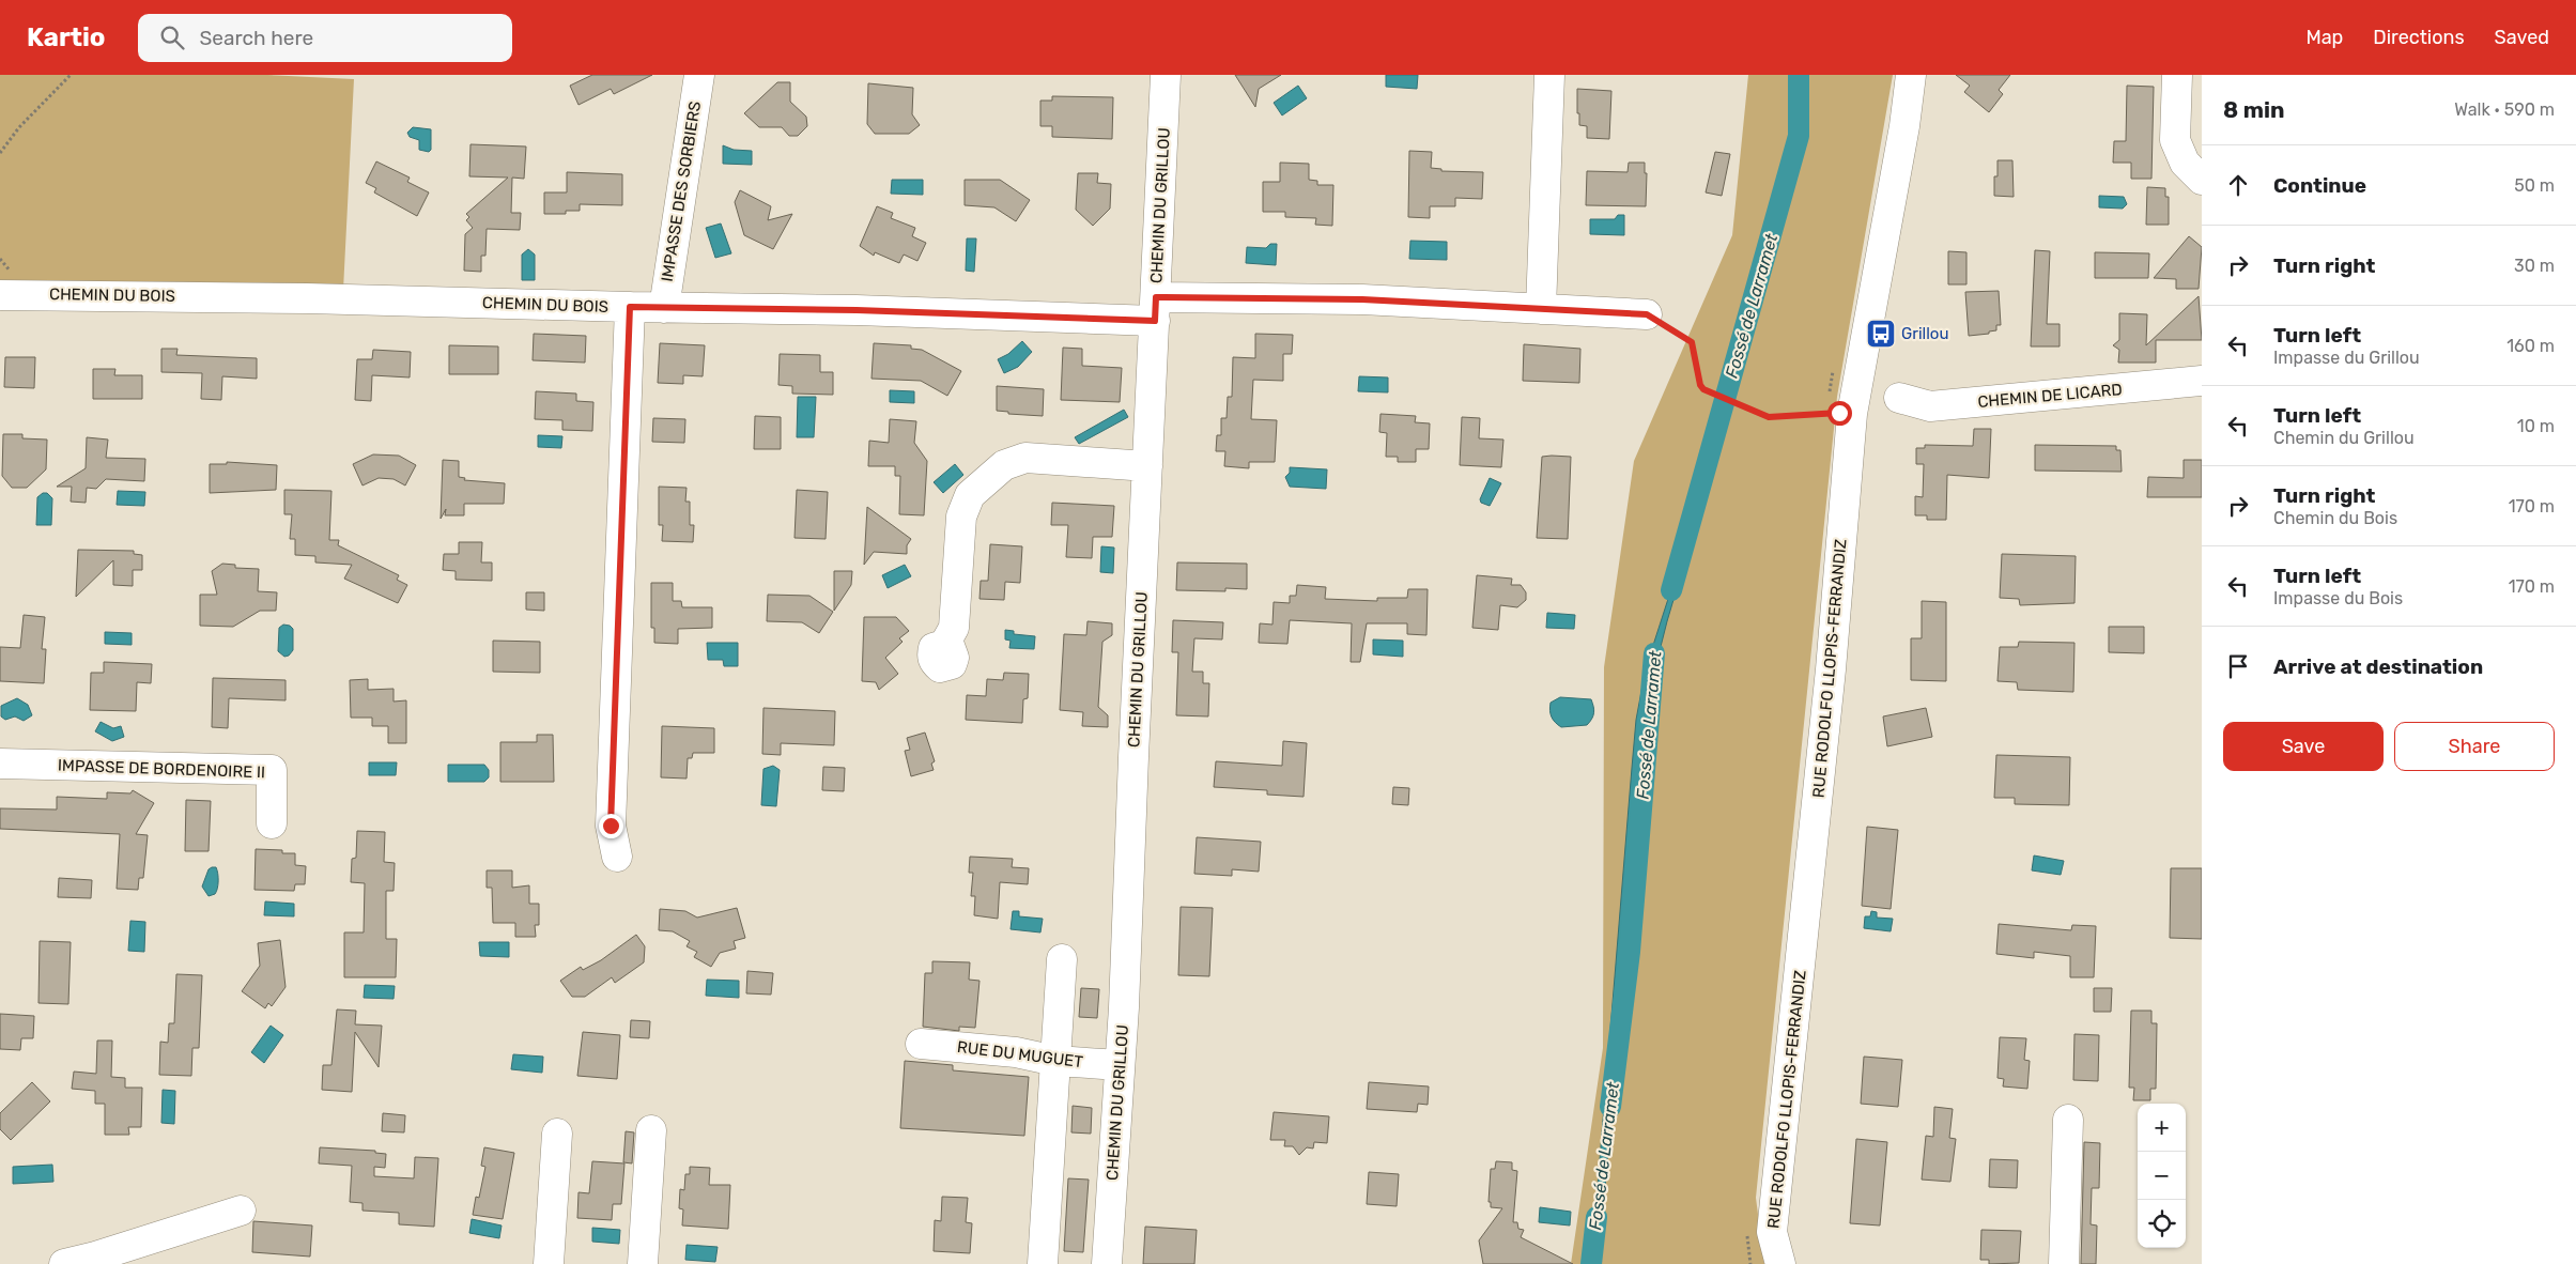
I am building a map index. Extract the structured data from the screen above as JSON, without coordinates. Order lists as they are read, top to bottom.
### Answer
{
  "streets": {
    "street": [
      "IMPASSE DES SORBIERS",
      "CHEMIN DU GRILLOU",
      "CHEMIN DU BOIS",
      "CHEMIN DE LICARD",
      "RUE RODOLFO LLOPIS-FERRANDIZ",
      "IMPASSE DE BORDENOIRE II",
      "RUE DU MUGUET"
    ]
  },
  "crossings": [
    ["IMPASSE DES SORBIERS", "CHEMIN DU BOIS"],
    ["CHEMIN DU GRILLOU", "CHEMIN DU BOIS"],
    ["CHEMIN DU GRILLOU", "RUE DU MUGUET"]
  ],
  "water": ["Fossé de Larramet"],
  "places": {
    "bus stop": ["Grillou"]
  },
  "page": {
    "header": "Kartio",
    "search": "Search here",
    "nav": ["Map", "Directions", "Saved"],
    "heading": ["8 min", "Walk · 590 m"],
    "list": [
      ["Continue", "50 m"],
      ["Turn right", "30 m"],
      ["Turn left", "Impasse du Grillou", "160 m"],
      ["Turn left", "Chemin du Grillou", "10 m"],
      ["Turn right", "Chemin du Bois", "170 m"],
      ["Turn left", "Impasse du Bois", "170 m"],
      "Arrive at destination"
    ],
    "buttons": ["Save", "Share"],
    "map_buttons": ["+", "−"]
  }
}
